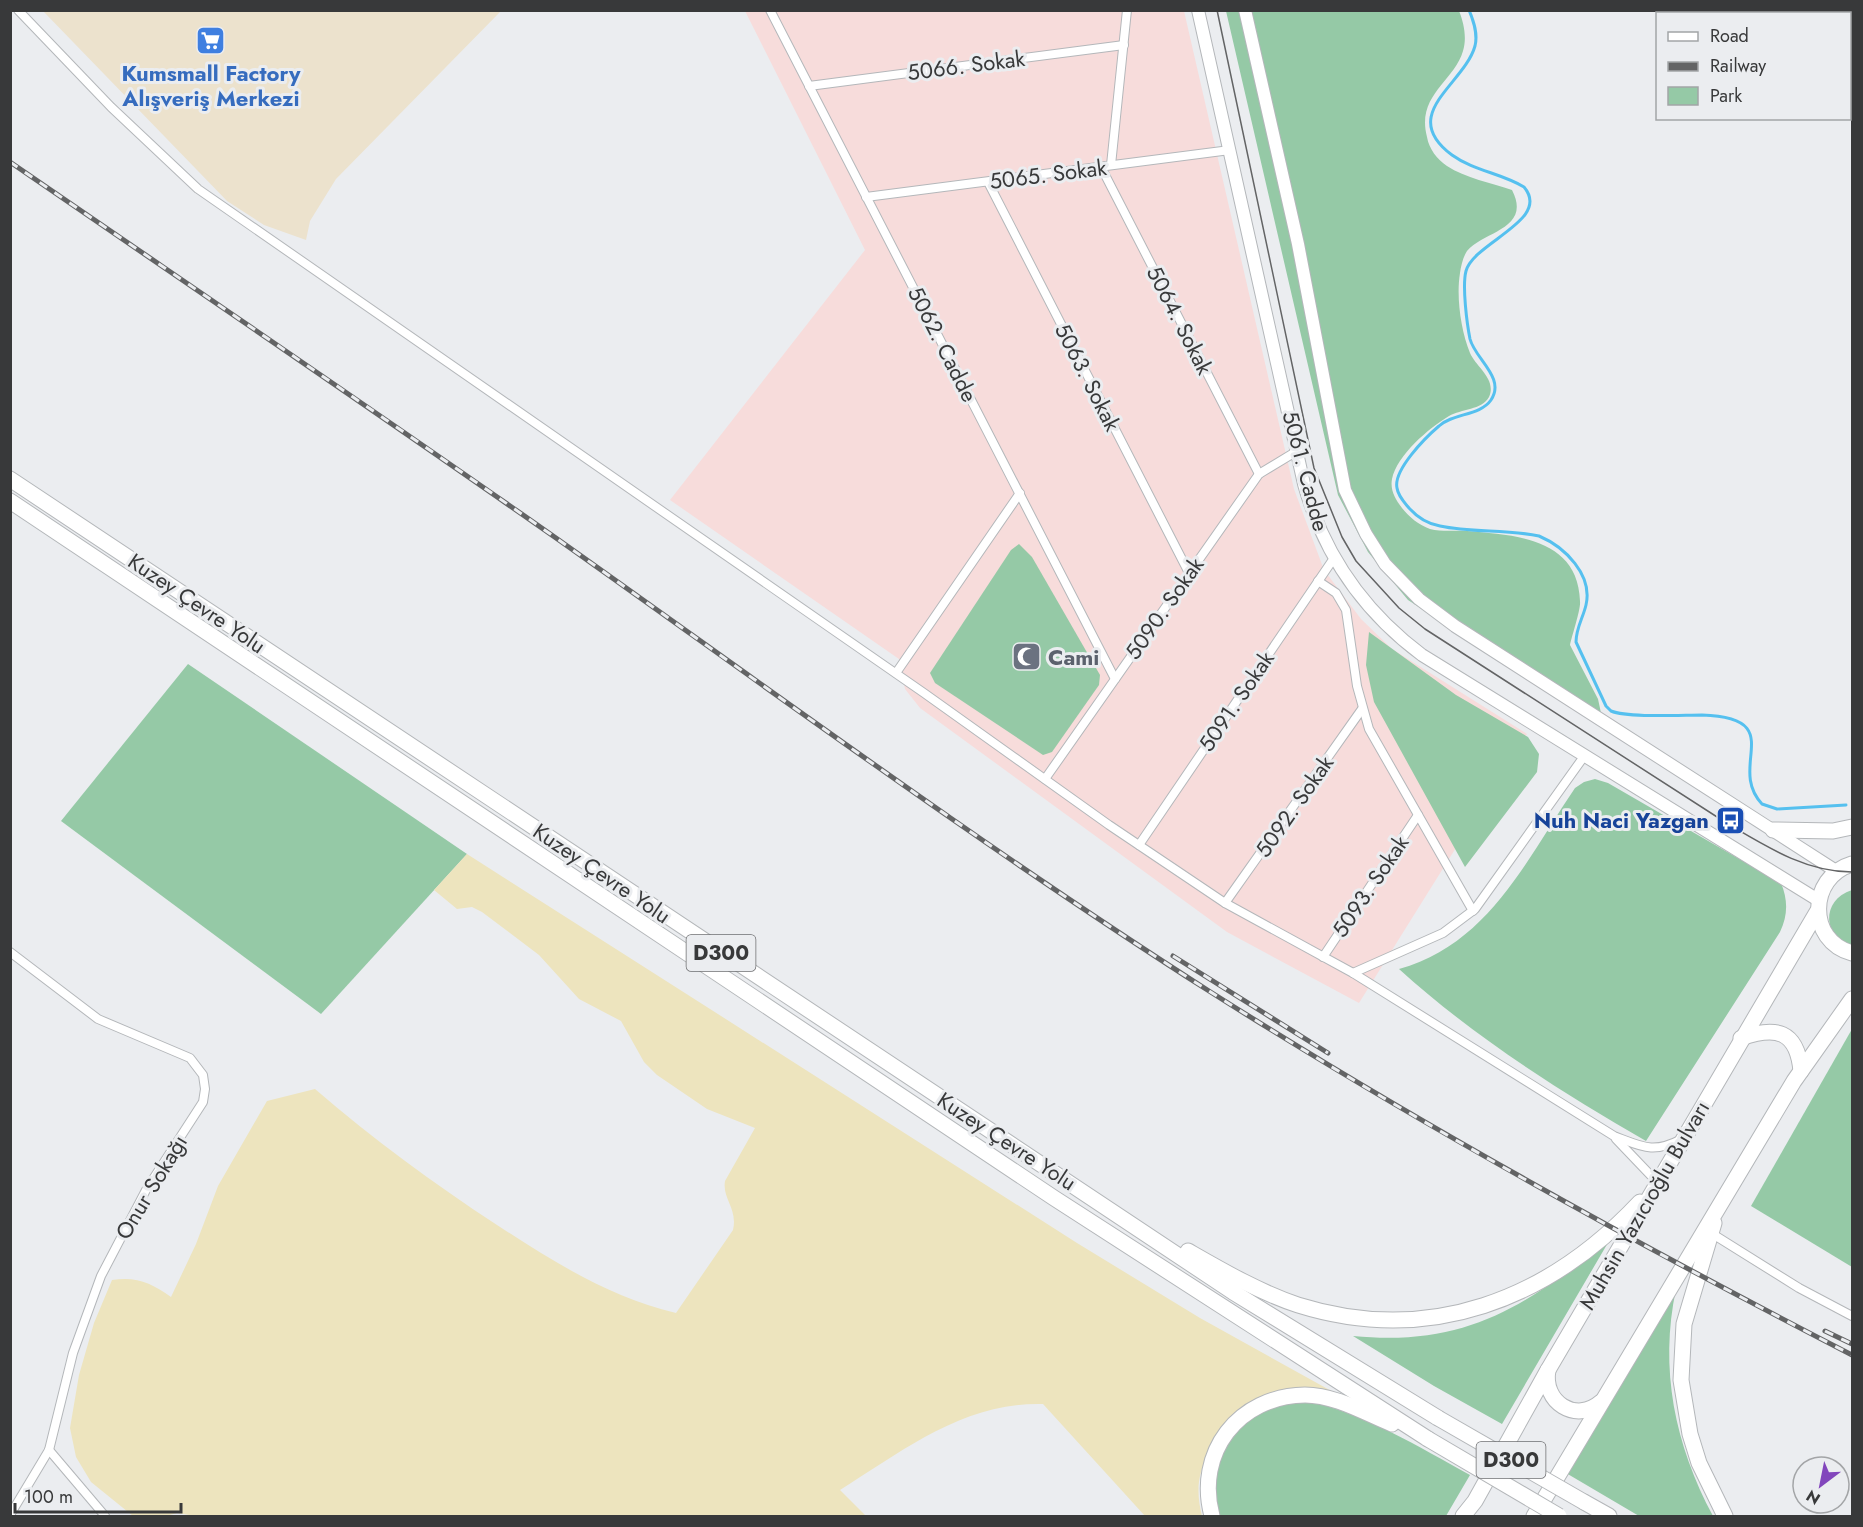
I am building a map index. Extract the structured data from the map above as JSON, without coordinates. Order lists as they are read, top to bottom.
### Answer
{
  "streets": {
    "highway": ["Kuzey Çevre Yolu", "D300", "Muhsin Yazıcıoğlu Bulvarı"],
    "street": [
      "5066. Sokak",
      "5065. Sokak",
      "5064. Sokak",
      "5062. Cadde",
      "5063. Sokak",
      "5061. Cadde",
      "5090. Sokak",
      "5091. Sokak",
      "5092. Sokak",
      "5093. Sokak",
      "Onur Sokağı"
    ]
  },
  "crossings": [
    ["5066. Sokak", "5062. Cadde"],
    ["5065. Sokak", "5064. Sokak"],
    ["5065. Sokak", "5062. Cadde"],
    ["5065. Sokak", "5063. Sokak"],
    ["5065. Sokak", "5061. Cadde"],
    ["5064. Sokak", "5090. Sokak"],
    ["5062. Cadde", "5090. Sokak"],
    ["5063. Sokak", "5090. Sokak"],
    ["5061. Cadde", "5090. Sokak"],
    ["5061. Cadde", "5091. Sokak"],
    ["5061. Cadde", "Muhsin Yazıcıoğlu Bulvarı"],
    ["Kuzey Çevre Yolu", "D300"]
  ],
  "places": {
    "supermarket": ["Kumsmall Factory Alışveriş Merkezi"],
    "mosque": ["Cami"],
    "bus stop": ["Nuh Naci Yazgan"]
  },
  "legend": ["Road", "Railway", "Park"],
  "scale_bar": "100 m",
  "north": "bottom left"
}
